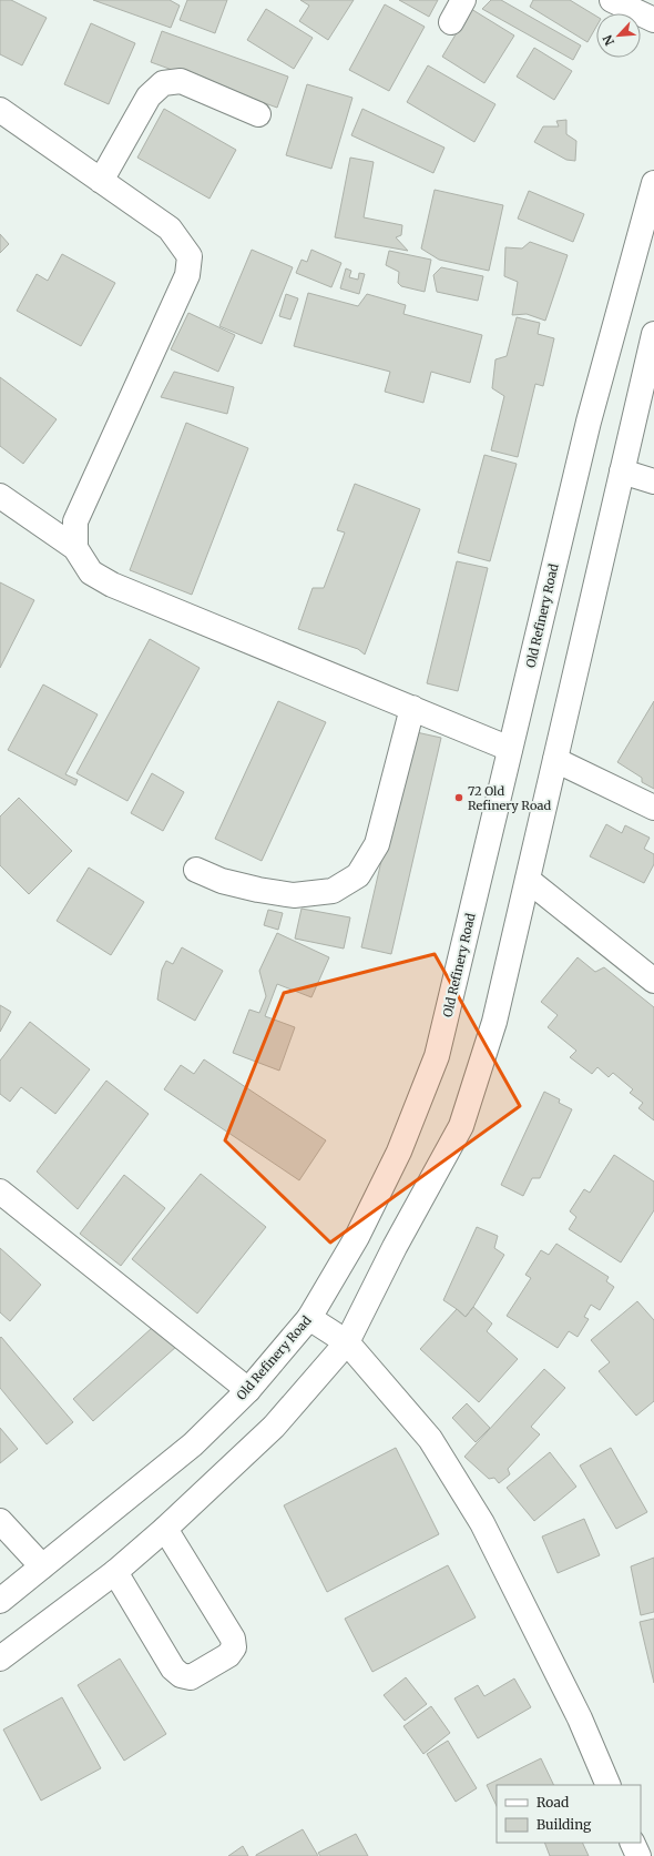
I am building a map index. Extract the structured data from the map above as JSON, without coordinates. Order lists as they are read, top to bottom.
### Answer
{
  "streets": {
    "main road": ["Old Refinery Road"]
  },
  "places": ["72 Old Refinery Road"],
  "legend": ["Road", "Building"],
  "north": "bottom left"
}
